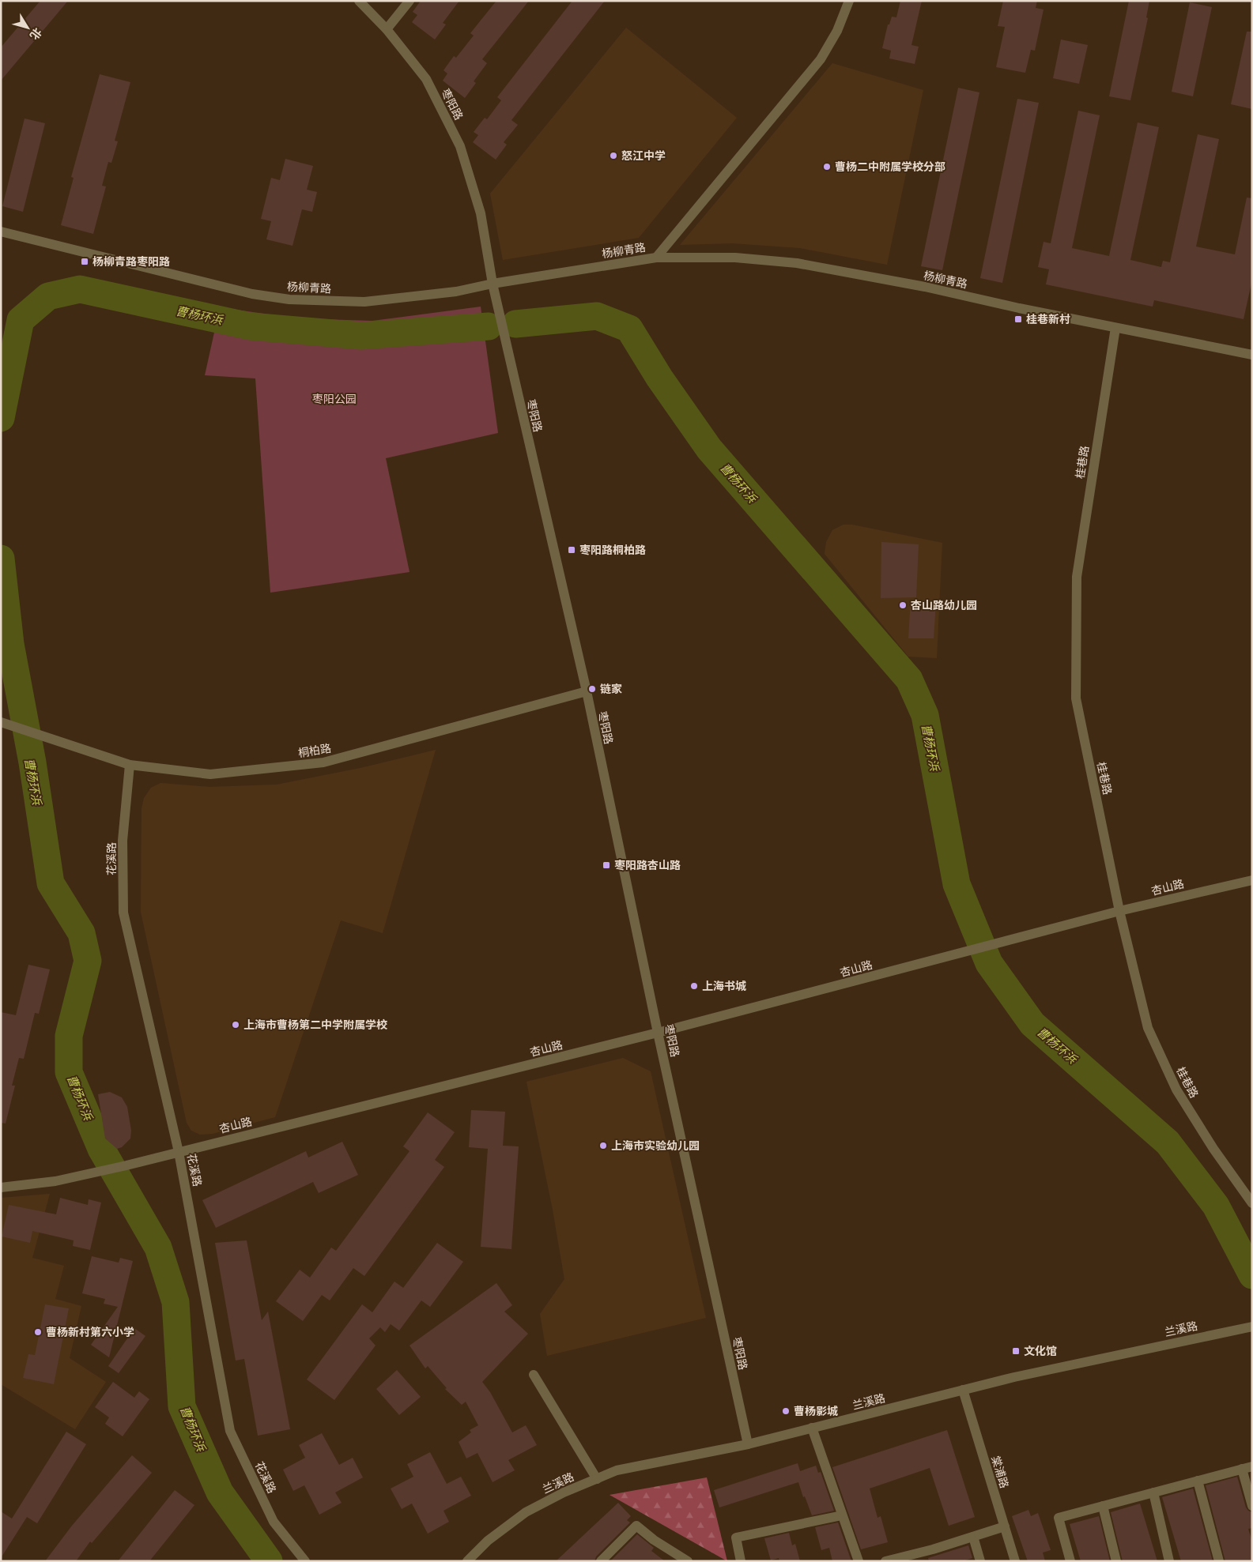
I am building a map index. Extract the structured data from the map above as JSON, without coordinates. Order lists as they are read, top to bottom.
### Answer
{
  "streets": {
    "street": [
      "枣阳路",
      "杨柳青路",
      "桂巷路",
      "桐柏路",
      "花溪路",
      "杏山路",
      "兰溪路",
      "棠浦路"
    ]
  },
  "crossings": [
    ["枣阳路", "杨柳青路"],
    ["枣阳路", "桐柏路"],
    ["枣阳路", "杏山路"],
    ["枣阳路", "兰溪路"],
    ["杨柳青路", "桂巷路"],
    ["桂巷路", "杏山路"],
    ["桐柏路", "花溪路"],
    ["花溪路", "杏山路"],
    ["兰溪路", "棠浦路"]
  ],
  "water": ["曹杨环浜"],
  "parks": ["枣阳公园"],
  "places": {
    "other": [
      "怒江中学",
      "曹杨二中附属学校分部",
      "杏山路幼儿园",
      "链家",
      "上海书城",
      "上海市曹杨第二中学附属学校",
      "上海市实验幼儿园",
      "曹杨新村第六小学",
      "曹杨影城"
    ],
    "transit": [
      "杨柳青路枣阳路",
      "桂巷新村",
      "枣阳路桐柏路",
      "枣阳路杏山路",
      "文化馆"
    ]
  },
  "north": "bottom right"
}
